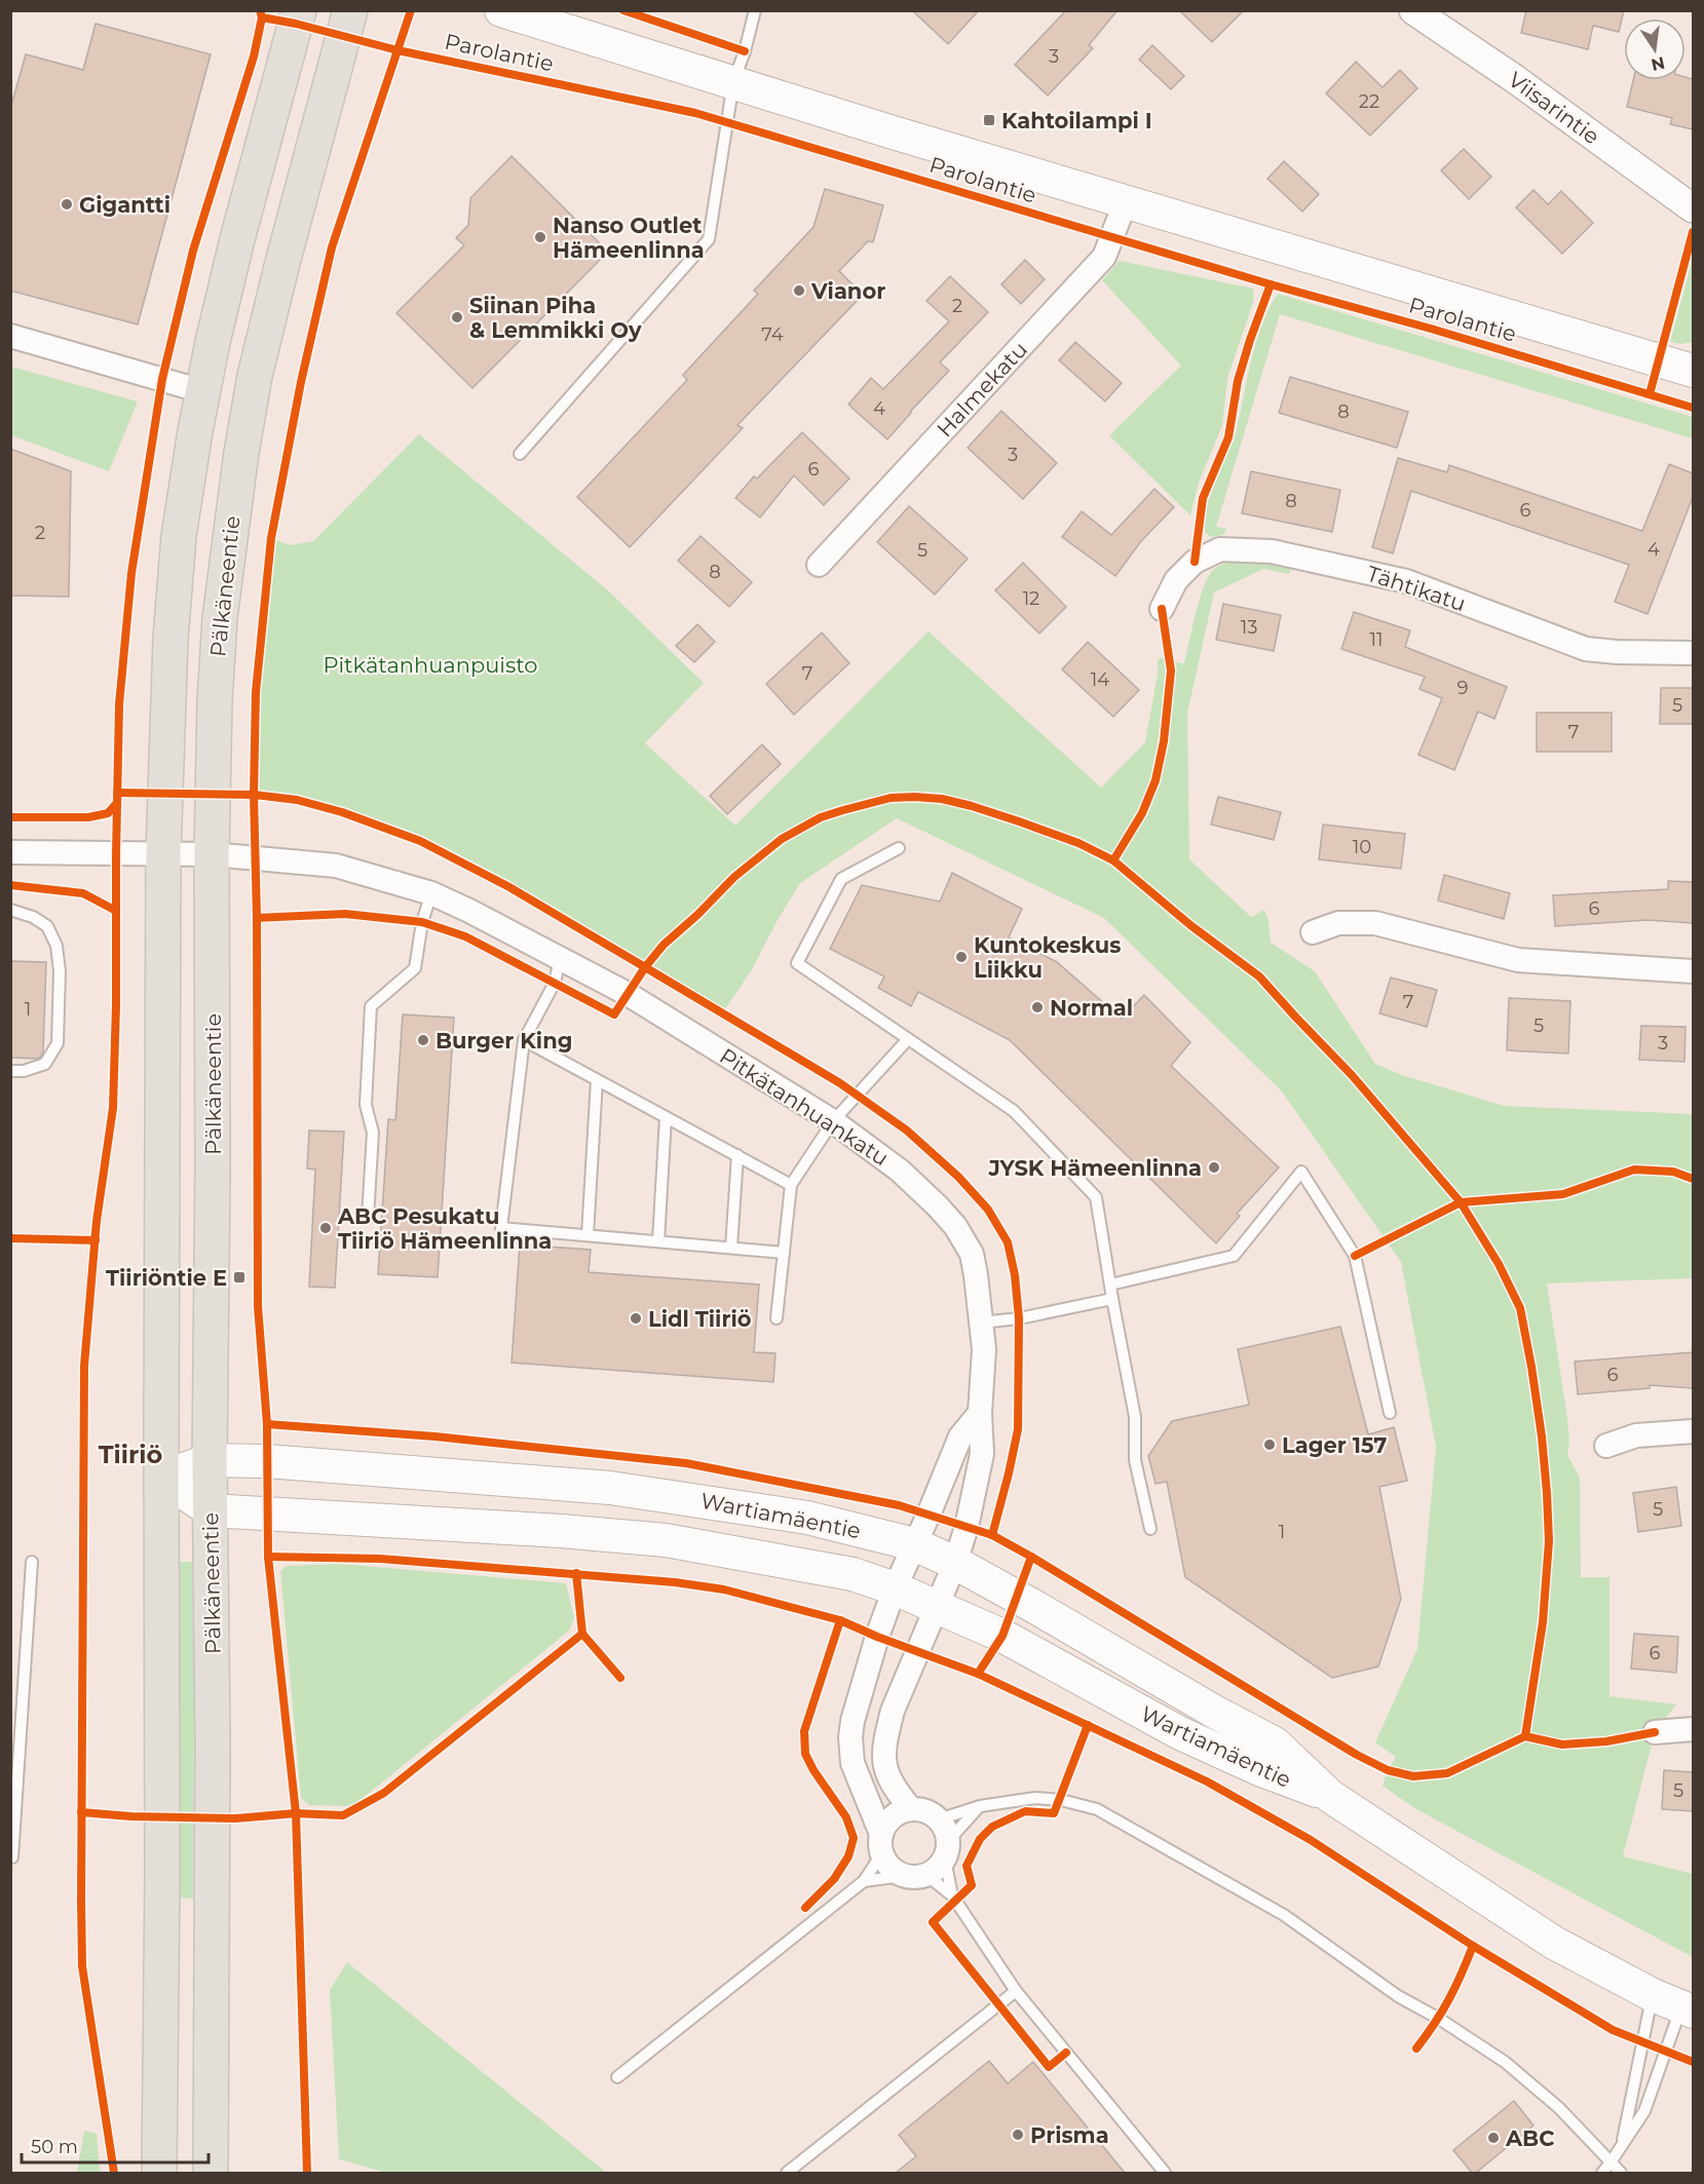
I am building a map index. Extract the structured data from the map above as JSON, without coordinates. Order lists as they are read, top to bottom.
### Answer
{
  "streets": {
    "main road": ["Parolantie", "Pälkäneentie", "Wartiamäentie"],
    "street": [
      "Viisarintie",
      "Halmekatu",
      "Tähtikatu",
      "Pitkätanhuankatu"
    ]
  },
  "crossings": [
    ["Parolantie", "Halmekatu"],
    ["Pälkäneentie", "Pitkätanhuankatu"],
    ["Pälkäneentie", "Wartiamäentie"],
    ["Pitkätanhuankatu", "Wartiamäentie"]
  ],
  "districts": ["Tiiriö"],
  "parks": ["Pitkätanhuanpuisto"],
  "places": {
    "transit": ["Kahtoilampi I", "Tiiriöntie E"],
    "other": [
      "Gigantti",
      "Nanso Outlet Hämeenlinna",
      "Vianor",
      "Siinan Piha & Lemmikki Oy",
      "Kuntokeskus Liikku",
      "Normal",
      "Burger King",
      "JYSK Hämeenlinna",
      "ABC Pesukatu Tiiriö Hämeenlinna",
      "Lidl Tiiriö",
      "Lager 157",
      "Prisma",
      "ABC"
    ]
  },
  "house_numbers": [
    "3",
    "22",
    "2",
    "74",
    "4",
    "8",
    "3",
    "6",
    "8",
    "6",
    "2",
    "4",
    "5",
    "8",
    "12",
    "13",
    "11",
    "7",
    "14",
    "9",
    "5",
    "7",
    "10",
    "6",
    "7",
    "1",
    "5",
    "3",
    "6",
    "5",
    "1",
    "6",
    "5"
  ],
  "scale_bar": "50 m",
  "north": "bottom"
}
